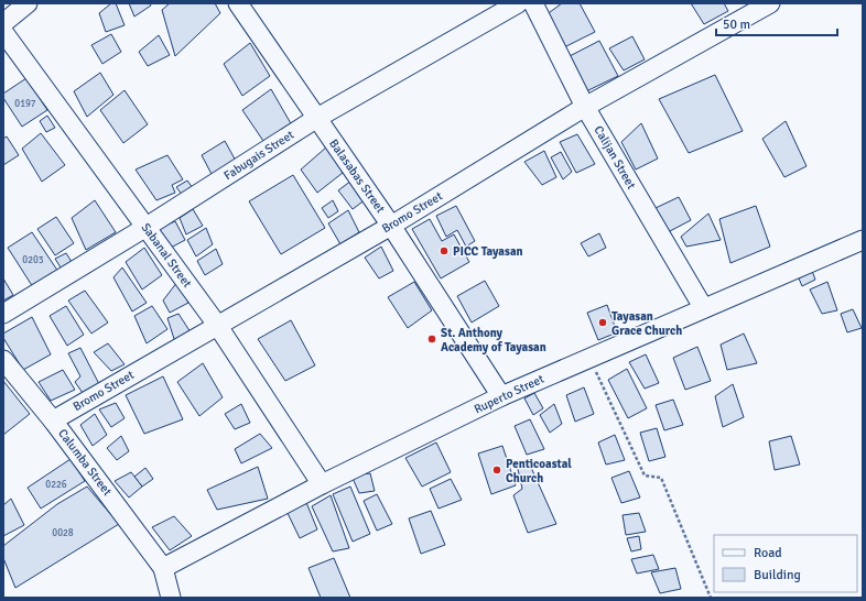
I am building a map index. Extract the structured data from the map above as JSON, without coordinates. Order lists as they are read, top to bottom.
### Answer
{
  "streets": {
    "street": [
      "Fabugais Street",
      "Calijan Street",
      "Balasabas Street",
      "Bromo Street",
      "Sabanal Street",
      "Ruperto Street",
      "Calumba Street"
    ]
  },
  "crossings": [
    ["Fabugais Street", "Balasabas Street"],
    ["Fabugais Street", "Sabanal Street"],
    ["Calijan Street", "Bromo Street"],
    ["Calijan Street", "Ruperto Street"],
    ["Balasabas Street", "Bromo Street"],
    ["Balasabas Street", "Ruperto Street"],
    ["Bromo Street", "Sabanal Street"],
    ["Bromo Street", "Calumba Street"],
    ["Sabanal Street", "Ruperto Street"],
    ["Ruperto Street", "Calumba Street"]
  ],
  "places": [
    "PICC Tayasan",
    "Tayasan Grace Church",
    "St. Anthony Academy of Tayasan",
    "Penticoastal Church"
  ],
  "house_numbers": [
    "0197",
    "0203",
    "0226",
    "0028"
  ],
  "legend": ["Road", "Building"],
  "scale_bar": "50 m"
}
